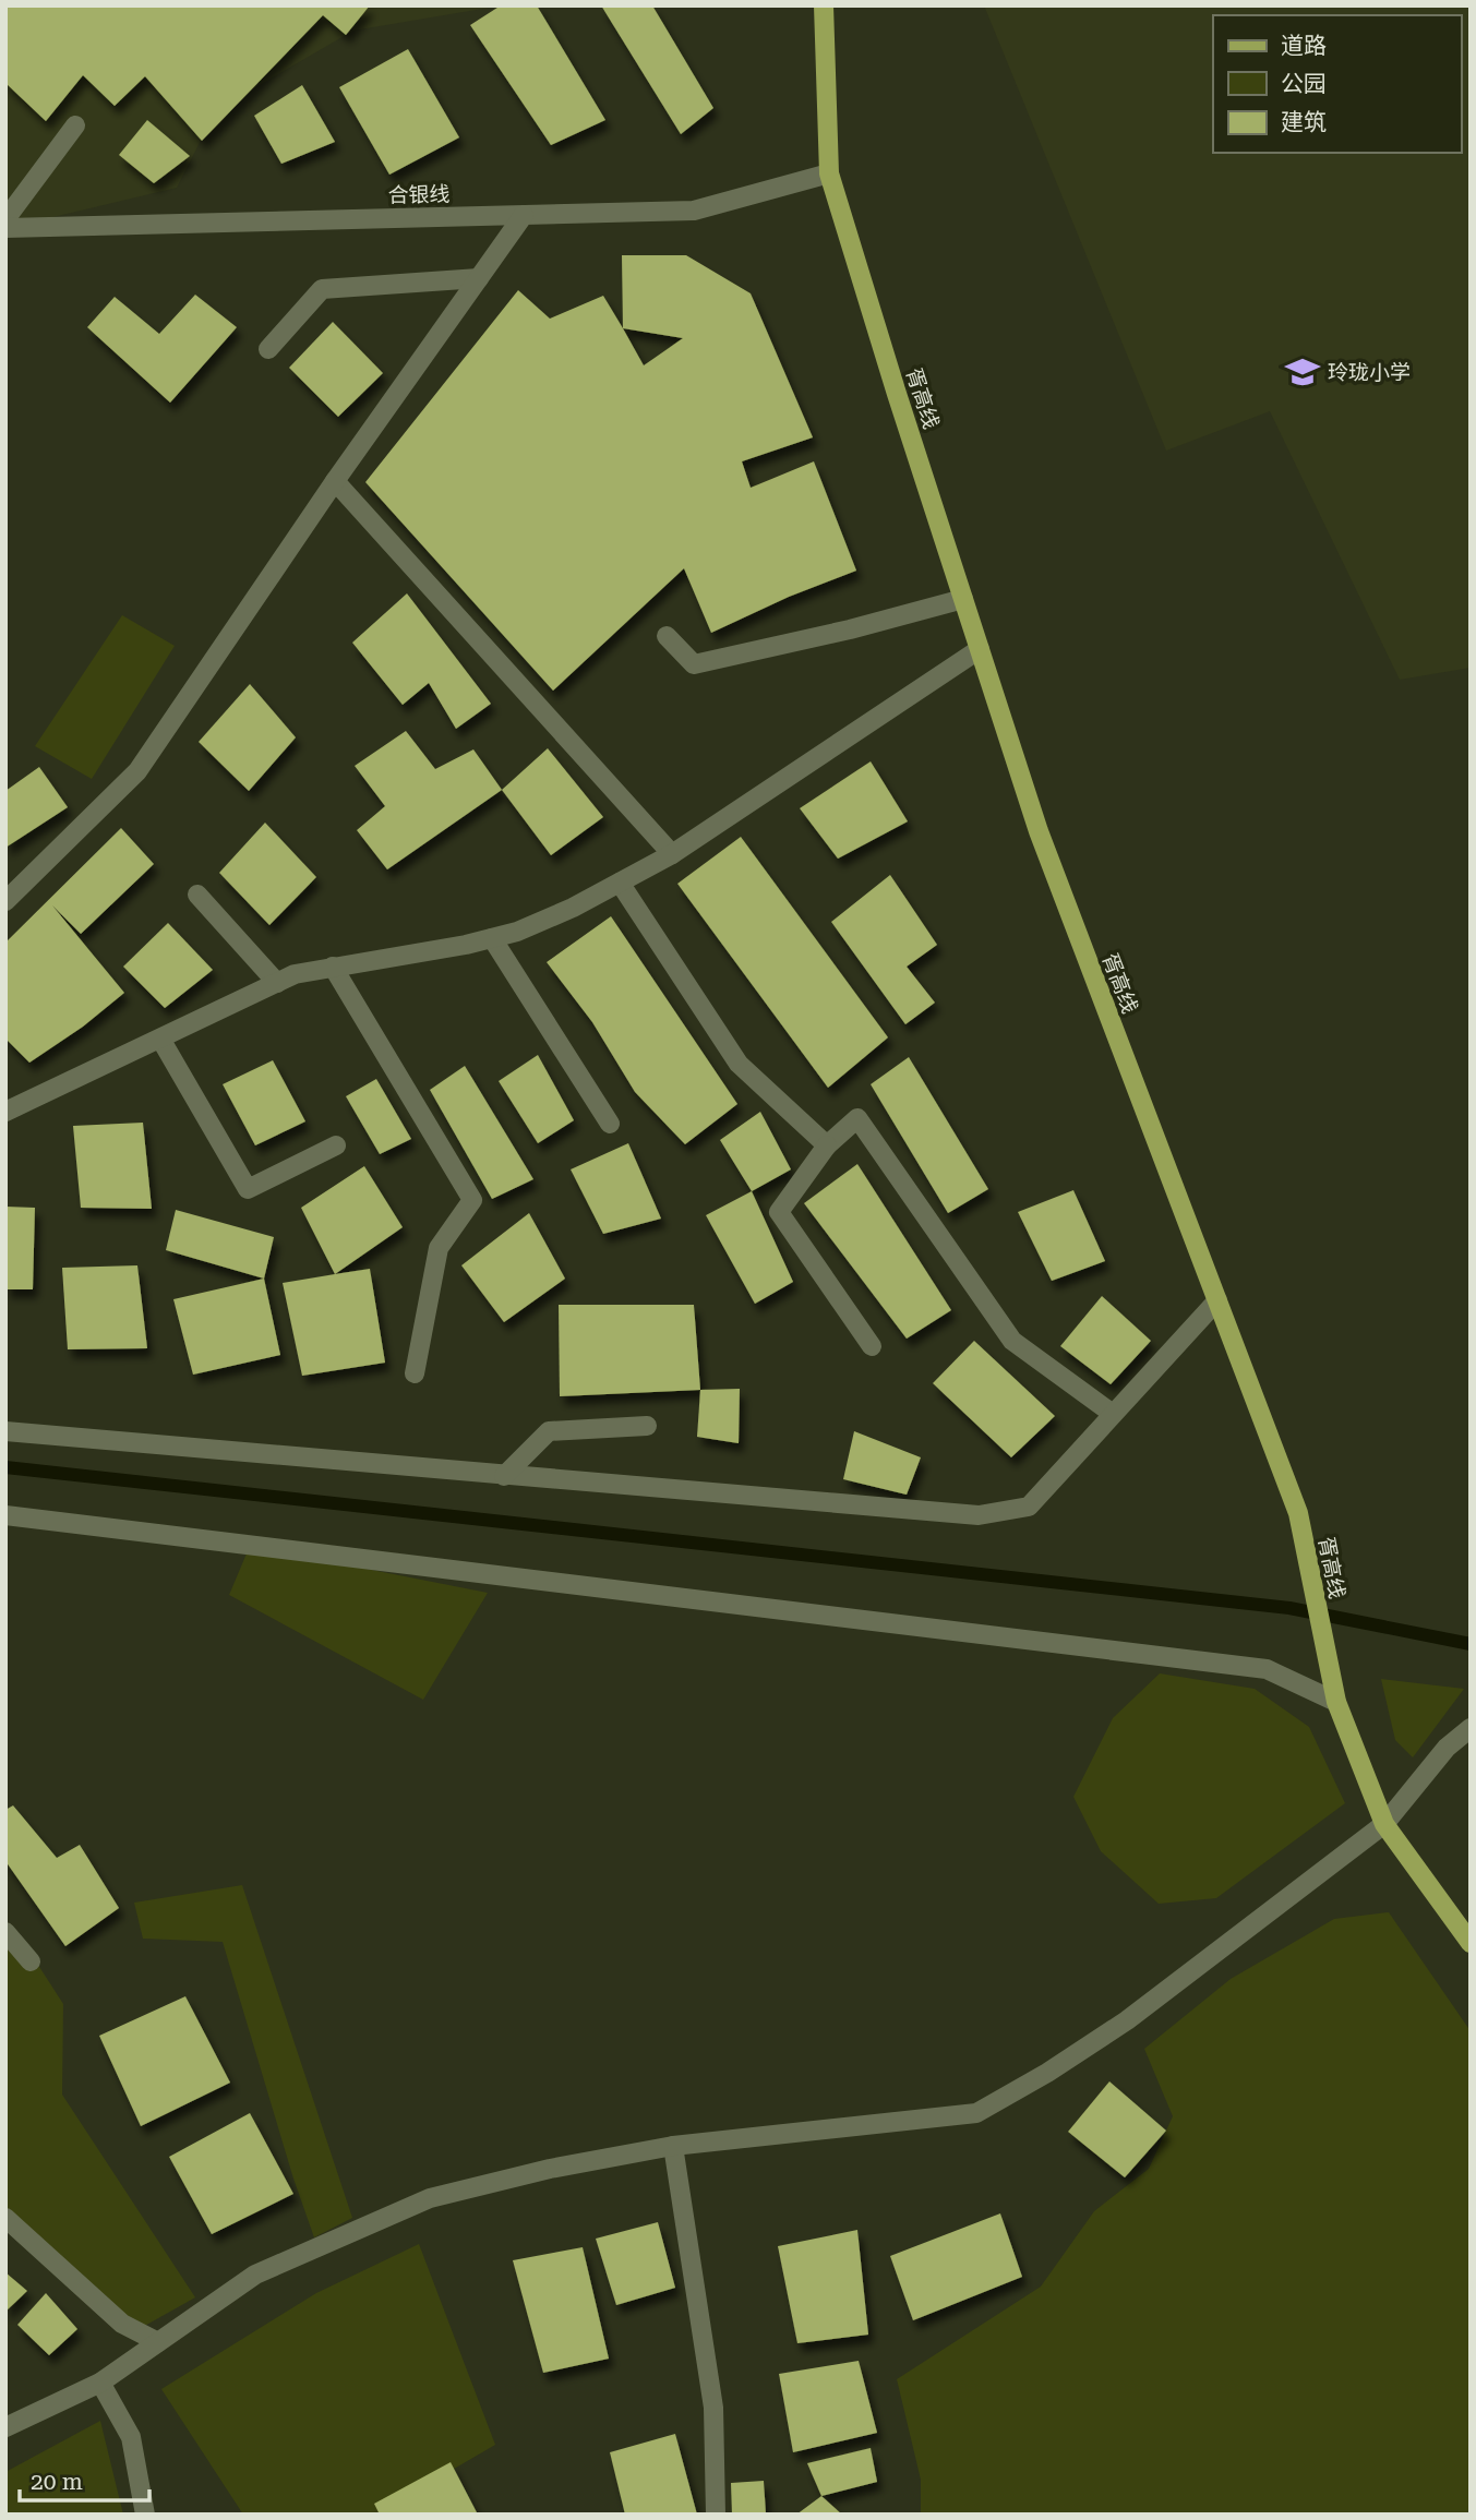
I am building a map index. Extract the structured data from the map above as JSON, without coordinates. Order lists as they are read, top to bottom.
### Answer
{
  "streets": {
    "main road": ["胥高线"],
    "street": ["合银线"]
  },
  "crossings": [
    ["合银线", "胥高线"]
  ],
  "places": {
    "school or university": ["玲珑小学"]
  },
  "legend": ["道路", "公园", "建筑"],
  "scale_bar": "20 m"
}
